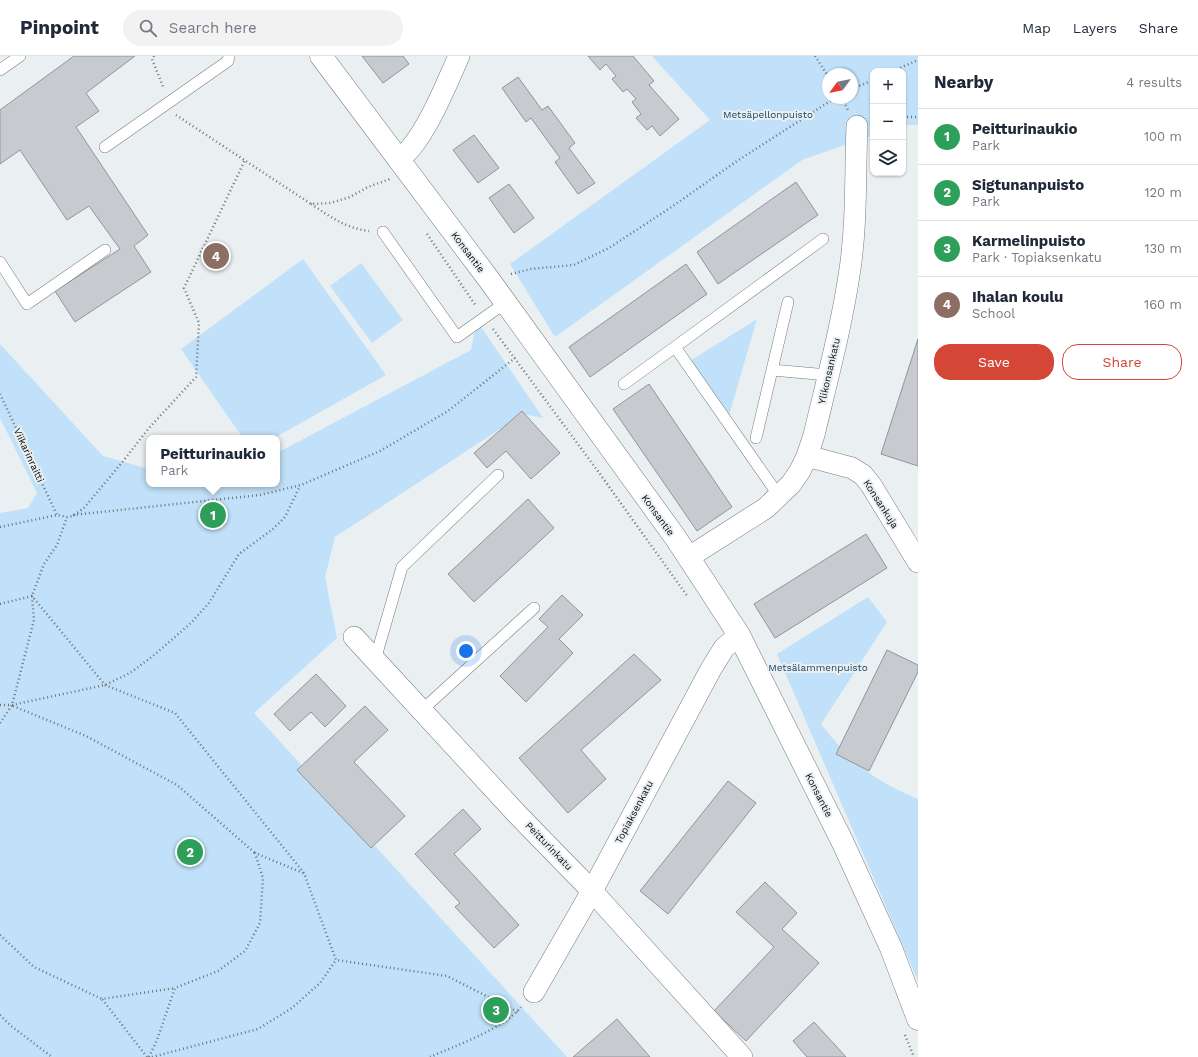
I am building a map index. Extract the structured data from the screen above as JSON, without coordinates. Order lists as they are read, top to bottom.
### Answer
{
  "streets": {
    "street": [
      "Konsantie",
      "Ylikonsankatu",
      "Konsankuja",
      "Topiaksenkatu",
      "Peitturinkatu"
    ],
    "path": ["Viikarinraitti"]
  },
  "crossings": [
    ["Konsantie", "Ylikonsankatu"],
    ["Konsantie", "Topiaksenkatu"],
    ["Ylikonsankatu", "Konsankuja"],
    ["Topiaksenkatu", "Peitturinkatu"]
  ],
  "parks": ["Metsäpellonpuisto", "Metsälammenpuisto"],
  "north": "bottom left",
  "page": {
    "header": "Pinpoint",
    "search": "Search here",
    "nav": ["Map", "Layers", "Share"],
    "heading": ["Nearby", "4 results"],
    "map_buttons": ["+", "−"],
    "list": [
      {
        "mark": "1",
        "name": "Peitturinaukio",
        "note": "Park",
        "value": "100 m"
      },
      {
        "mark": "2",
        "name": "Sigtunanpuisto",
        "note": "Park",
        "value": "120 m"
      },
      {
        "mark": "3",
        "name": "Karmelinpuisto",
        "note": "Park · Topiaksenkatu",
        "value": "130 m"
      },
      {
        "mark": "4",
        "name": "Ihalan koulu",
        "note": "School",
        "value": "160 m"
      }
    ],
    "pins": [
      "4",
      "1",
      "2",
      "3"
    ],
    "buttons": ["Save", "Share"],
    "popup": ["Peitturinaukio", "Park"]
  }
}
